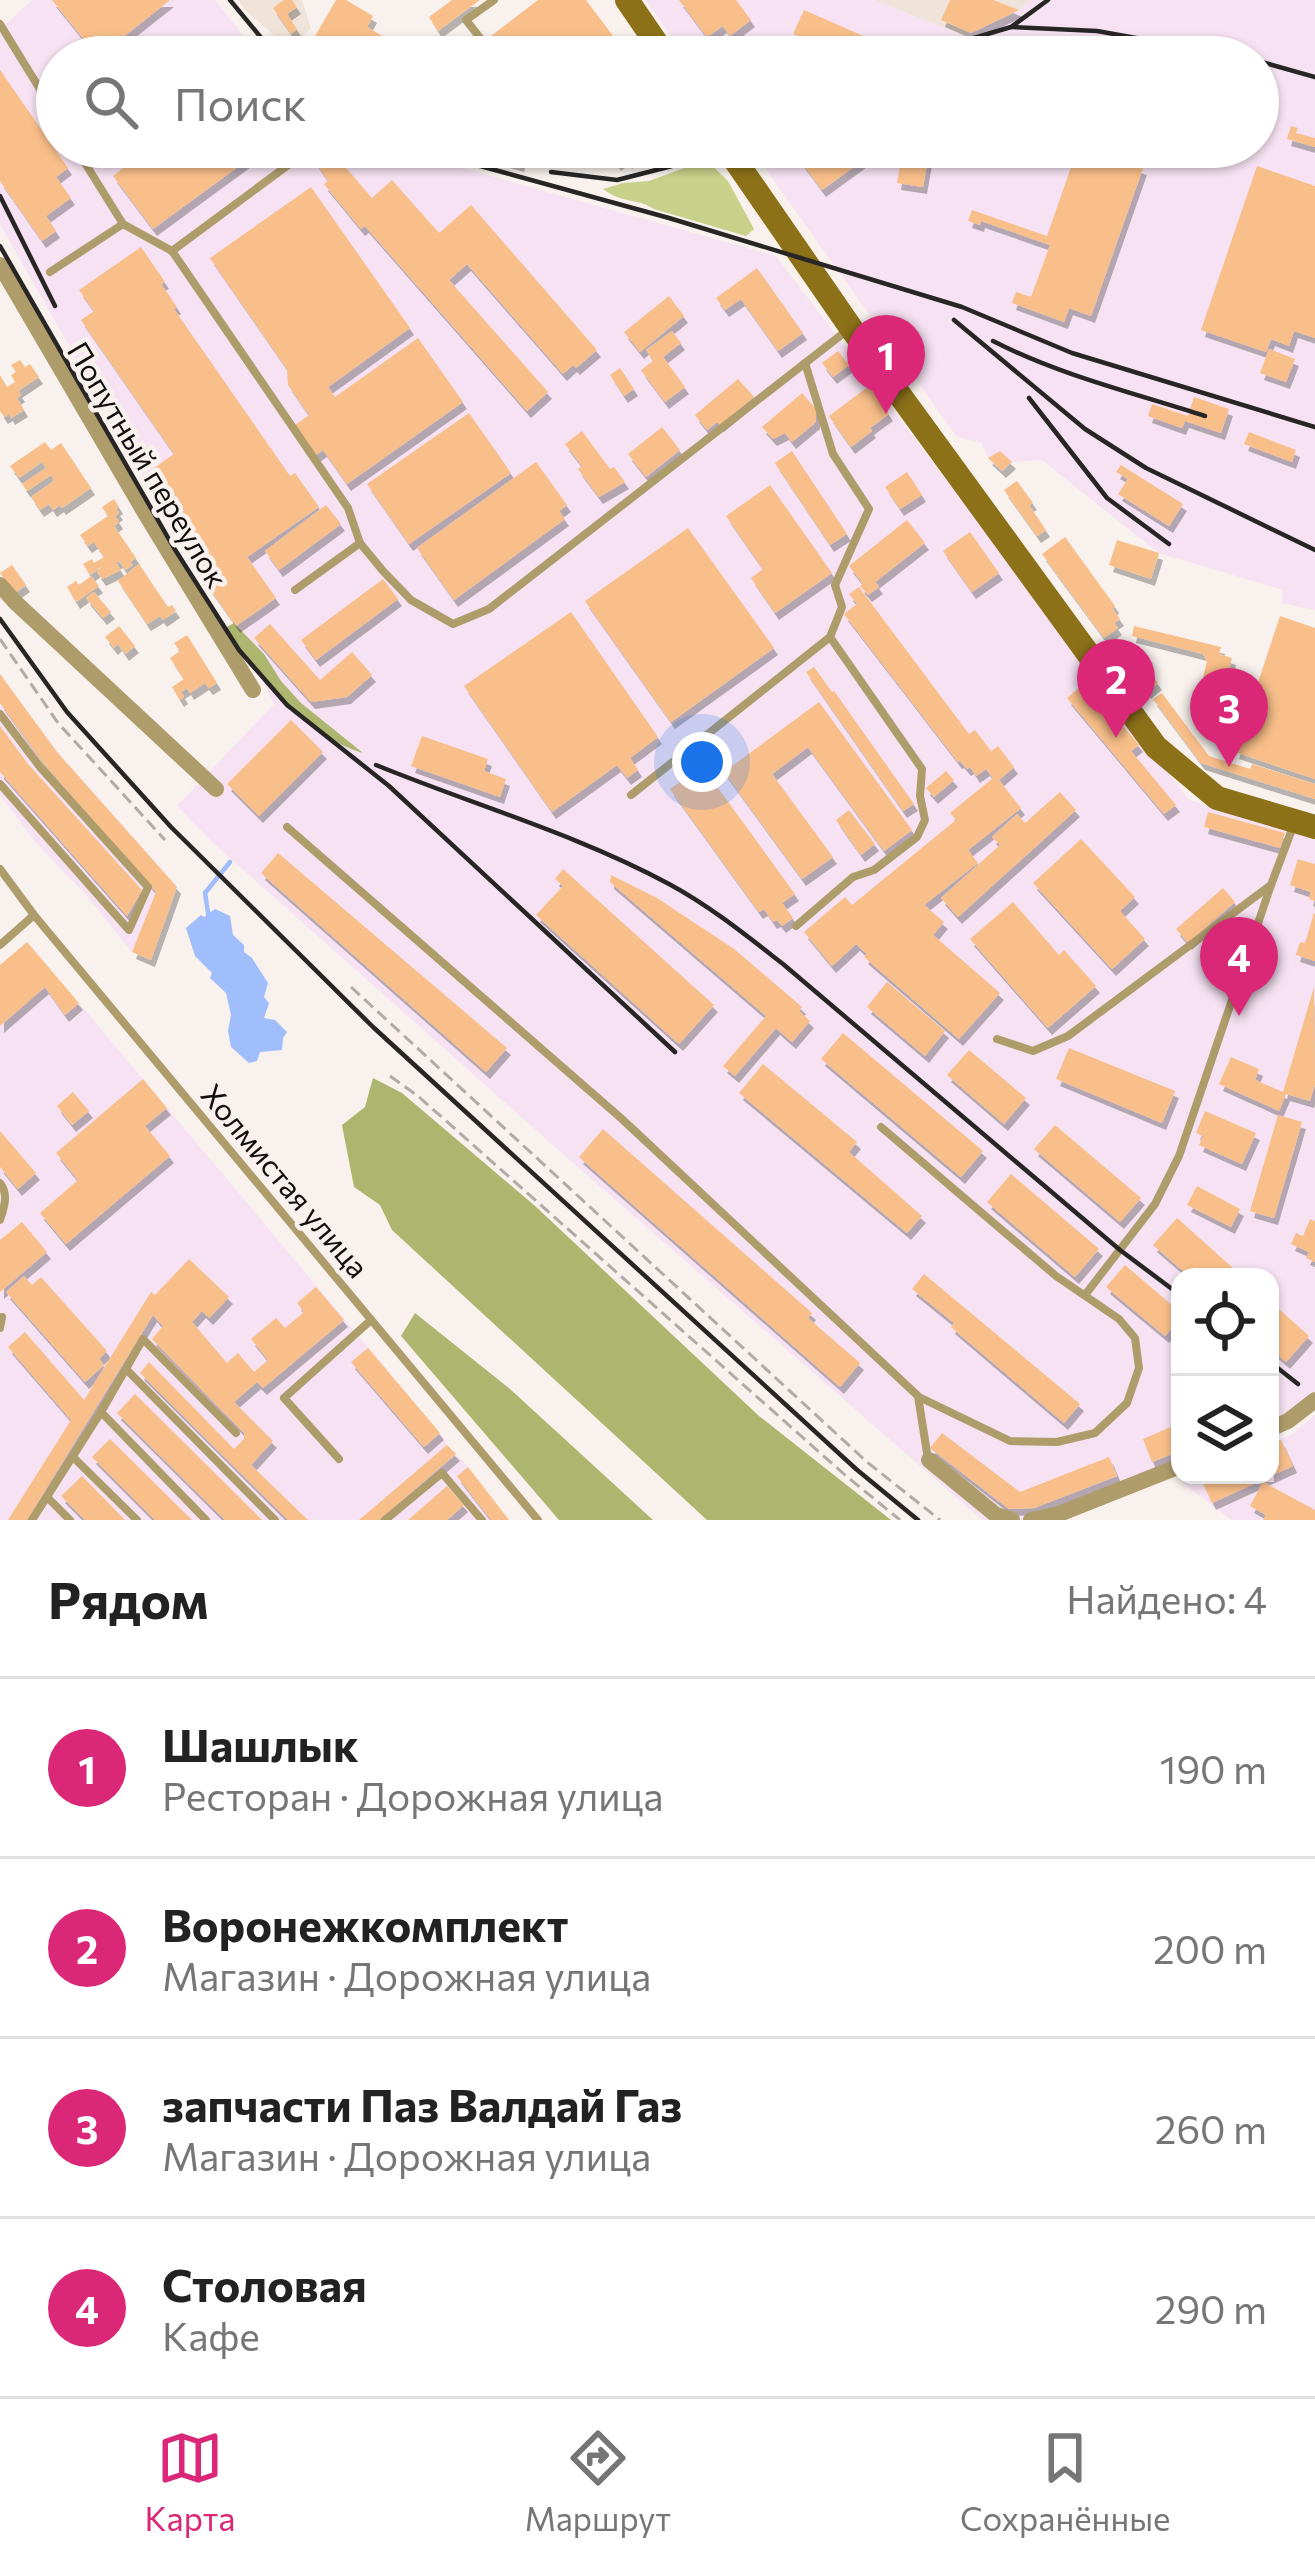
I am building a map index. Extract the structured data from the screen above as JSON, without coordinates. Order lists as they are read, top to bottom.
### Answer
{
  "streets": {
    "street": ["Попутный переулок"],
    "lane": ["Холмистая улица"]
  },
  "page": {
    "search": "Поиск",
    "pins": [
      "1",
      "2",
      "3",
      "4"
    ],
    "heading": ["Рядом", "Найдено: 4"],
    "list": [
      {
        "mark": "1",
        "name": "Шашлык",
        "note": "Ресторан · Дорожная улица",
        "value": "190 m"
      },
      {
        "mark": "2",
        "name": "Воронежкомплект",
        "note": "Магазин · Дорожная улица",
        "value": "200 m"
      },
      {
        "mark": "3",
        "name": "запчасти Паз Валдай Газ",
        "note": "Магазин · Дорожная улица",
        "value": "260 m"
      },
      {
        "mark": "4",
        "name": "Столовая",
        "note": "Кафе",
        "value": "290 m"
      }
    ],
    "nav": ["Карта", "Маршрут", "Сохранённые"]
  }
}
